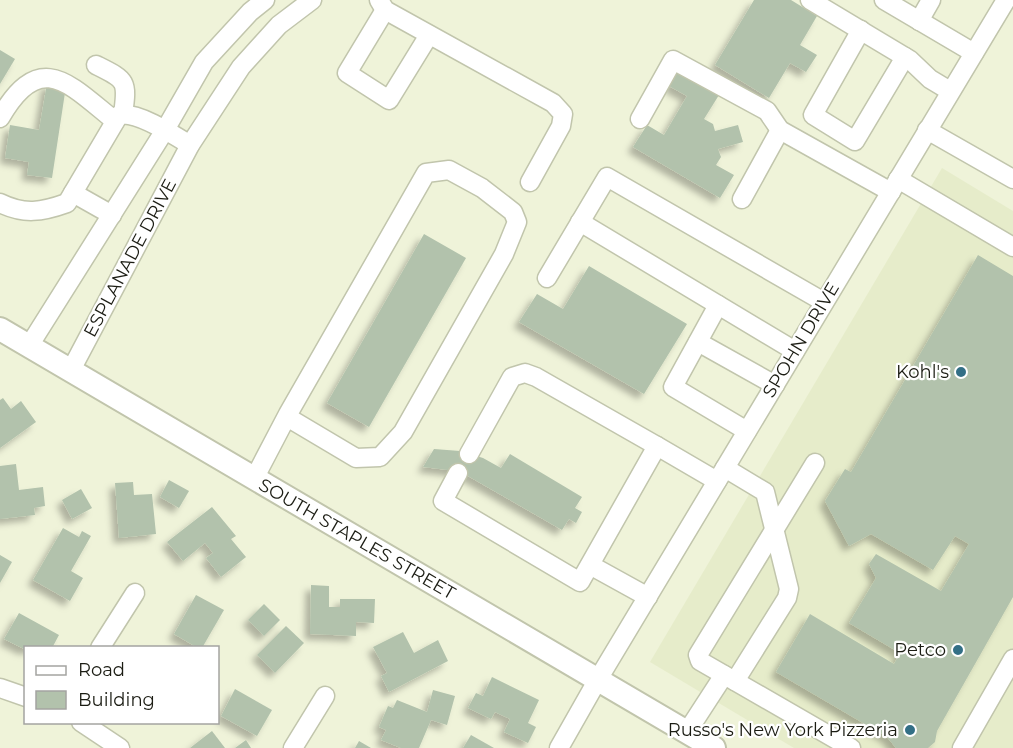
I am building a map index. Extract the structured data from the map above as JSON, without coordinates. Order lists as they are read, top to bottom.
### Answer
{
  "streets": {
    "main road": ["SOUTH STAPLES STREET"],
    "street": ["ESPLANADE DRIVE", "SPOHN DRIVE"]
  },
  "crossings": [
    ["ESPLANADE DRIVE", "SOUTH STAPLES STREET"],
    ["SPOHN DRIVE", "SOUTH STAPLES STREET"]
  ],
  "places": ["Kohl's", "Petco", "Russo's New York Pizzeria"],
  "legend": ["Road", "Building"]
}
